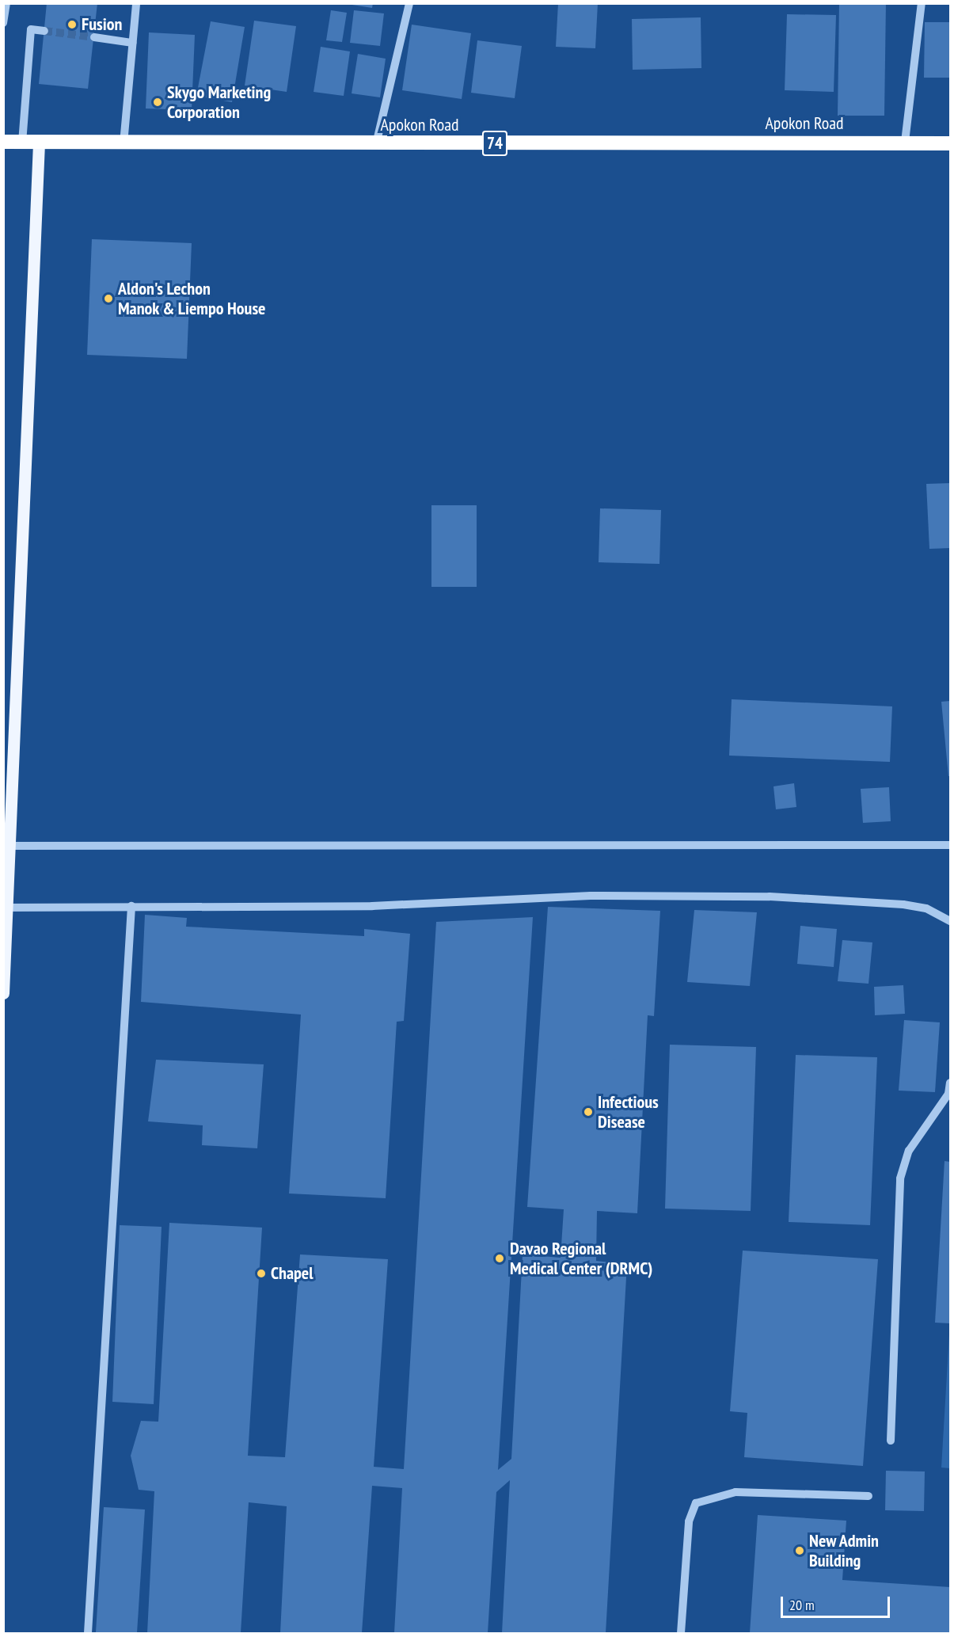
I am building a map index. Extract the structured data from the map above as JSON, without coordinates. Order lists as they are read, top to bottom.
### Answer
{
  "streets": {
    "highway": ["Apokon Road", "74"]
  },
  "places": [
    "Fusion",
    "Skygo Marketing Corporation",
    "Aldon's Lechon Manok & Liempo House",
    "Infectious Disease",
    "Davao Regional Medical Center (DRMC)",
    "Chapel",
    "New Admin Building"
  ],
  "scale_bar": "20 m"
}
